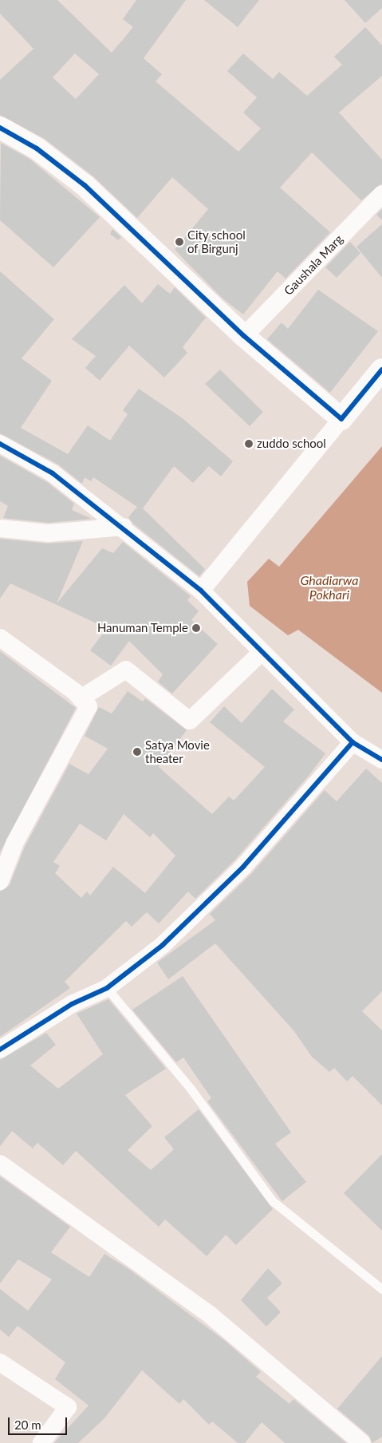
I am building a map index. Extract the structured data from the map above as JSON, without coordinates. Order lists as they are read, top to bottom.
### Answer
{
  "streets": {
    "street": ["Gaushala Marg"]
  },
  "water": ["Ghadiarwa Pokhari"],
  "places": [
    "City school of Birgunj",
    "zuddo school",
    "Hanuman Temple",
    "Satya Movie theater"
  ],
  "scale_bar": "20 m"
}
